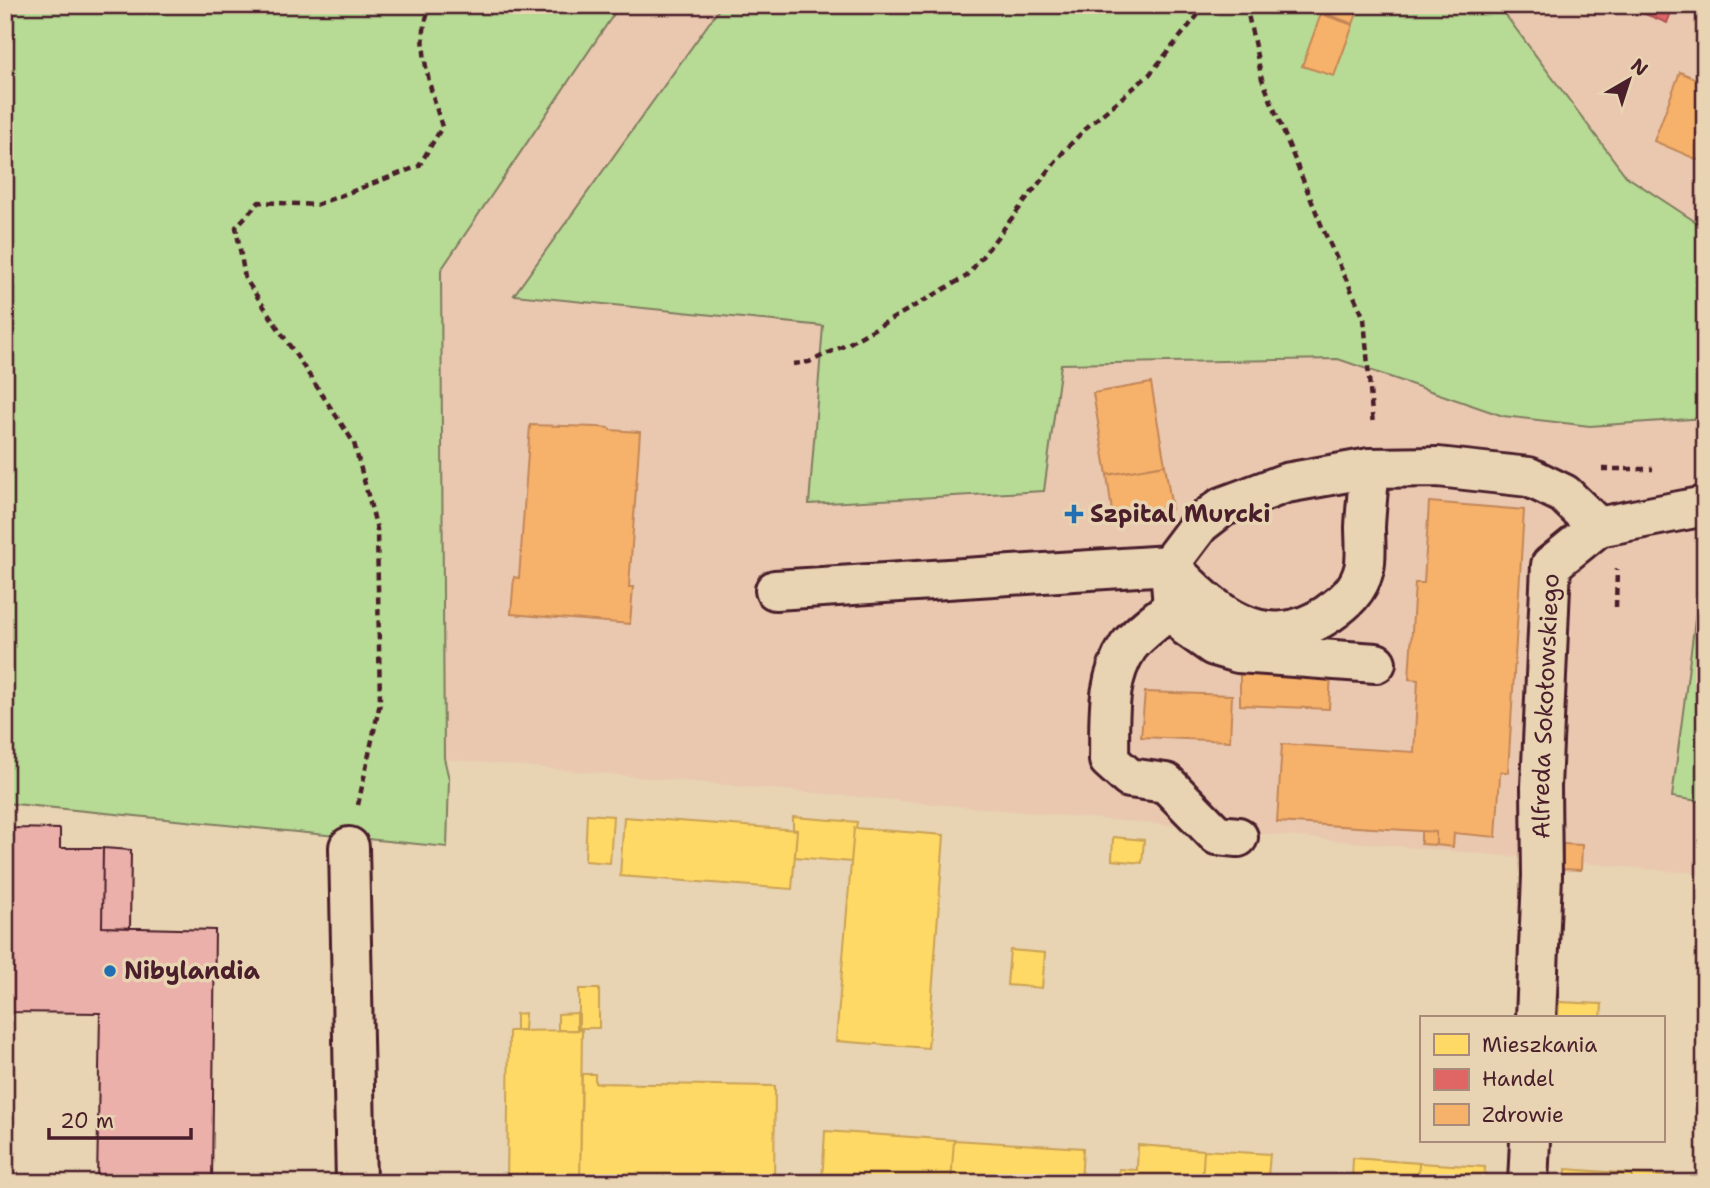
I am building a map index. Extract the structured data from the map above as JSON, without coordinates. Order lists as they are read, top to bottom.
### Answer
{
  "streets": {
    "street": ["Alfreda Sokołowskiego"]
  },
  "places": {
    "health": ["Szpital Murcki"],
    "other": ["Nibylandia"]
  },
  "legend": ["Mieszkania", "Handel", "Zdrowie"],
  "scale_bar": "20 m",
  "north": "top right"
}
